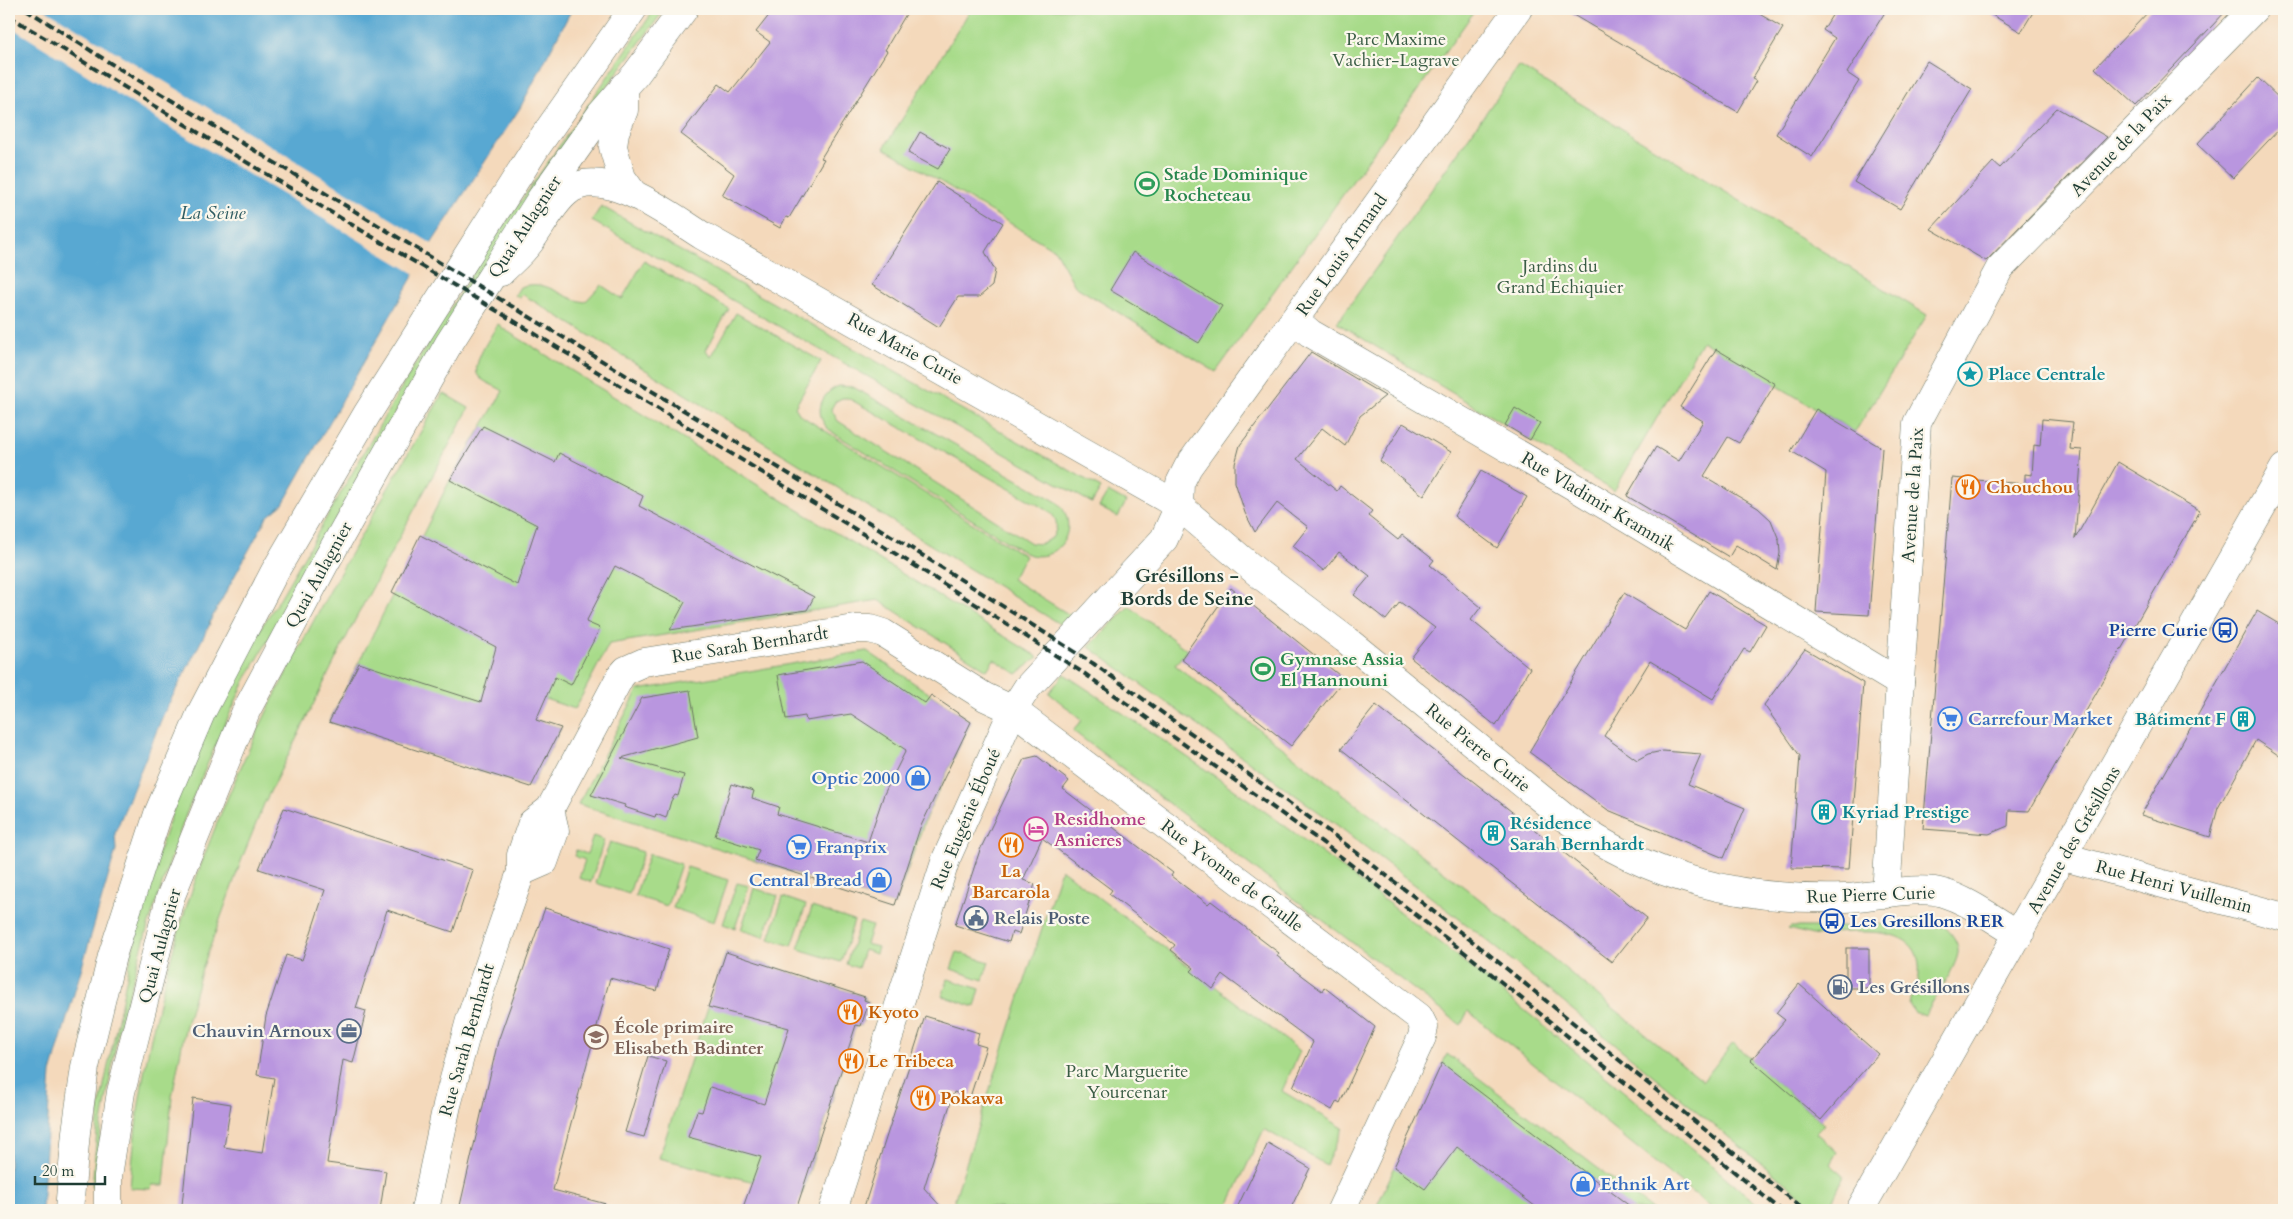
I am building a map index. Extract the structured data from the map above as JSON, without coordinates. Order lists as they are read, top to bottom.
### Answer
{
  "streets": {
    "street": [
      "Avenue de la Paix",
      "Quai Aulagnier",
      "Rue Louis Armand",
      "Rue Marie Curie",
      "Rue Vladimir Kramnik",
      "Rue Sarah Bernhardt",
      "Rue Pierre Curie",
      "Rue Eugénie Éboué",
      "Avenue des Grésillons",
      "Rue Yvonne de Gaulle",
      "Rue Henri Vuillemin"
    ]
  },
  "crossings": [
    ["Avenue de la Paix", "Rue Vladimir Kramnik"],
    ["Avenue de la Paix", "Rue Pierre Curie"],
    ["Quai Aulagnier", "Rue Marie Curie"],
    ["Rue Louis Armand", "Rue Marie Curie"],
    ["Rue Louis Armand", "Rue Vladimir Kramnik"],
    ["Rue Louis Armand", "Rue Pierre Curie"],
    ["Rue Louis Armand", "Rue Eugénie Éboué"],
    ["Rue Marie Curie", "Rue Pierre Curie"],
    ["Rue Marie Curie", "Rue Eugénie Éboué"],
    ["Rue Sarah Bernhardt", "Rue Eugénie Éboué"],
    ["Rue Sarah Bernhardt", "Rue Yvonne de Gaulle"],
    ["Rue Pierre Curie", "Rue Eugénie Éboué"],
    ["Rue Pierre Curie", "Avenue des Grésillons"],
    ["Rue Eugénie Éboué", "Rue Yvonne de Gaulle"],
    ["Avenue des Grésillons", "Rue Henri Vuillemin"]
  ],
  "districts": ["Grésillons - Bords de Seine"],
  "water": ["La Seine"],
  "parks": ["Parc Maxime Vachier-Lagrave", "Jardins du Grand Échiquier", "Parc Marguerite Yourcenar"],
  "places": {
    "sports": ["Stade Dominique Rocheteau", "Gymnase Assia El Hannouni"],
    "place": ["Place Centrale"],
    "restaurant": [
      "Chouchou",
      "La Barcarola",
      "Kyoto",
      "Le Tribeca",
      "Pokawa"
    ],
    "bus stop": ["Pierre Curie", "Les Gresillons RER"],
    "supermarket": ["Carrefour Market", "Franprix"],
    "building": ["Bâtiment F", "Kyriad Prestige", "Résidence Sarah Bernhardt"],
    "shop": ["Optic 2000", "Central Bread", "Ethnik Art"],
    "hotel": ["Residhome Asnieres"],
    "public building": ["Relais Poste"],
    "fuel station": ["Les Grésillons"],
    "office": ["Chauvin Arnoux"],
    "school or university": ["École primaire Elisabeth Badinter"]
  },
  "scale_bar": "20 m"
}
